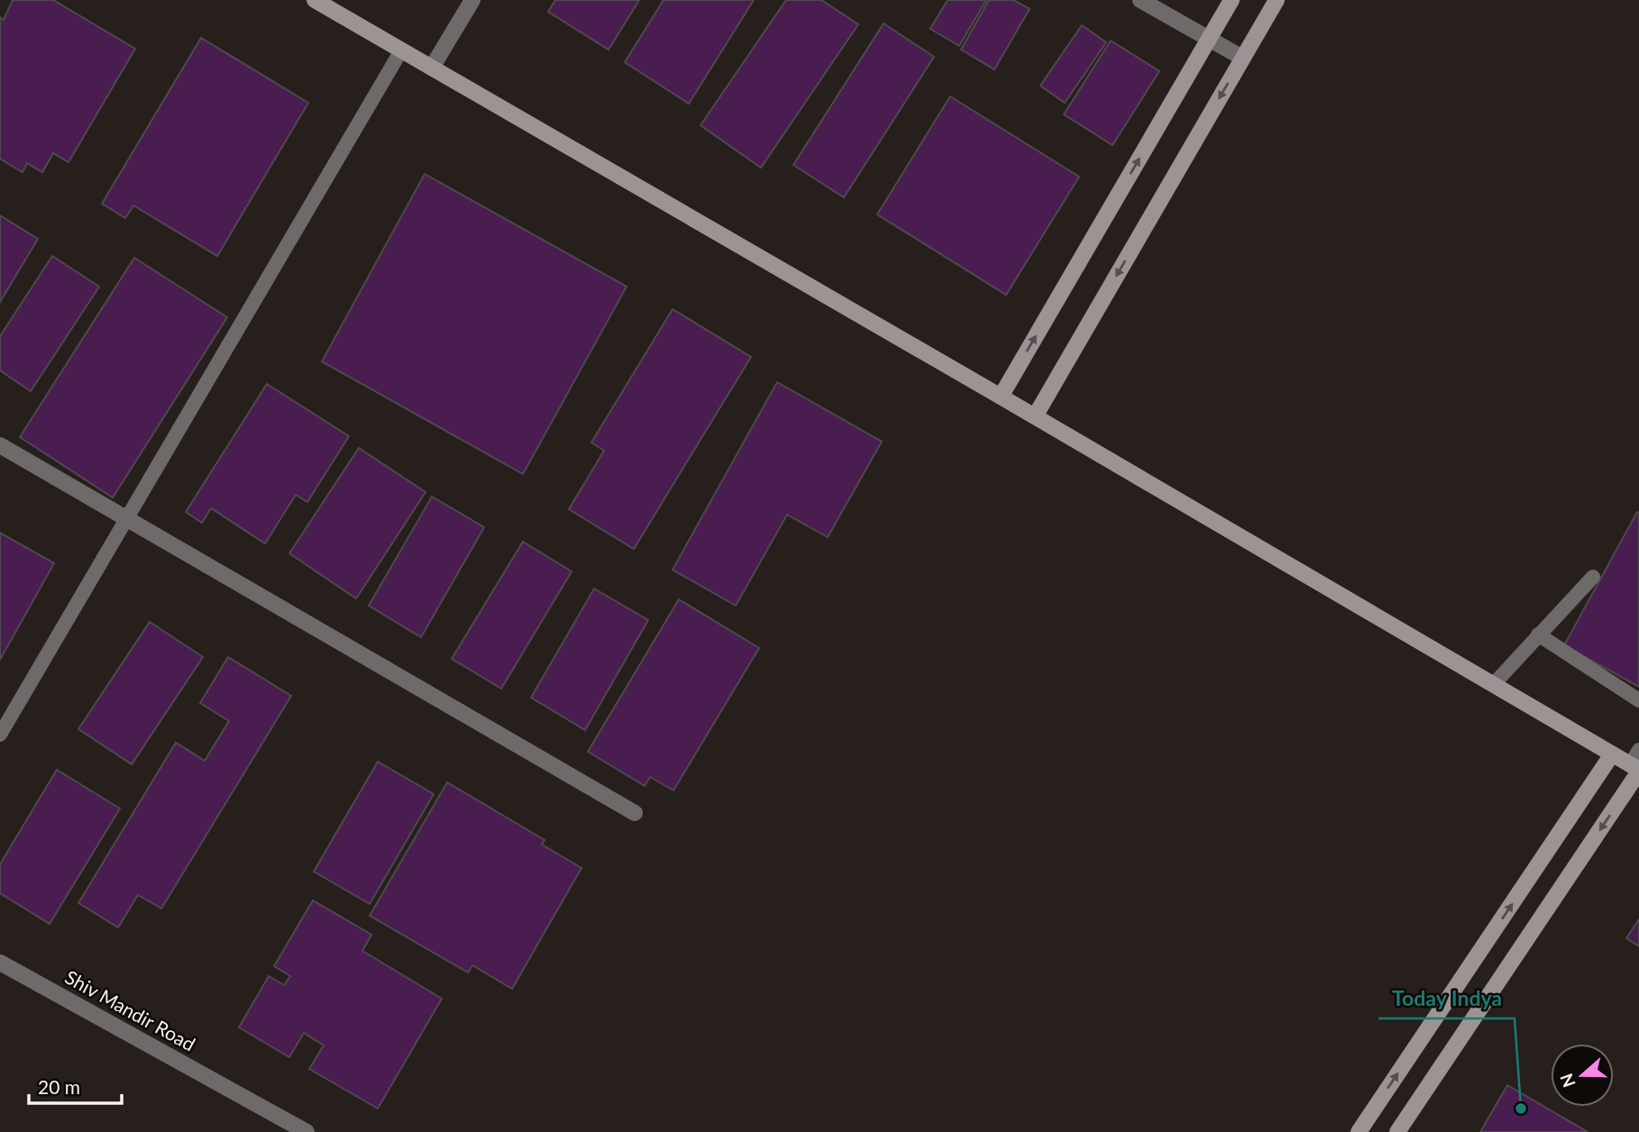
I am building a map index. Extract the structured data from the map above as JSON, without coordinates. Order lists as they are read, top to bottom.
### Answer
{
  "streets": {
    "street": ["Shiv Mandir Road"]
  },
  "places": ["Today Indya"],
  "scale_bar": "20 m",
  "north": "left"
}
